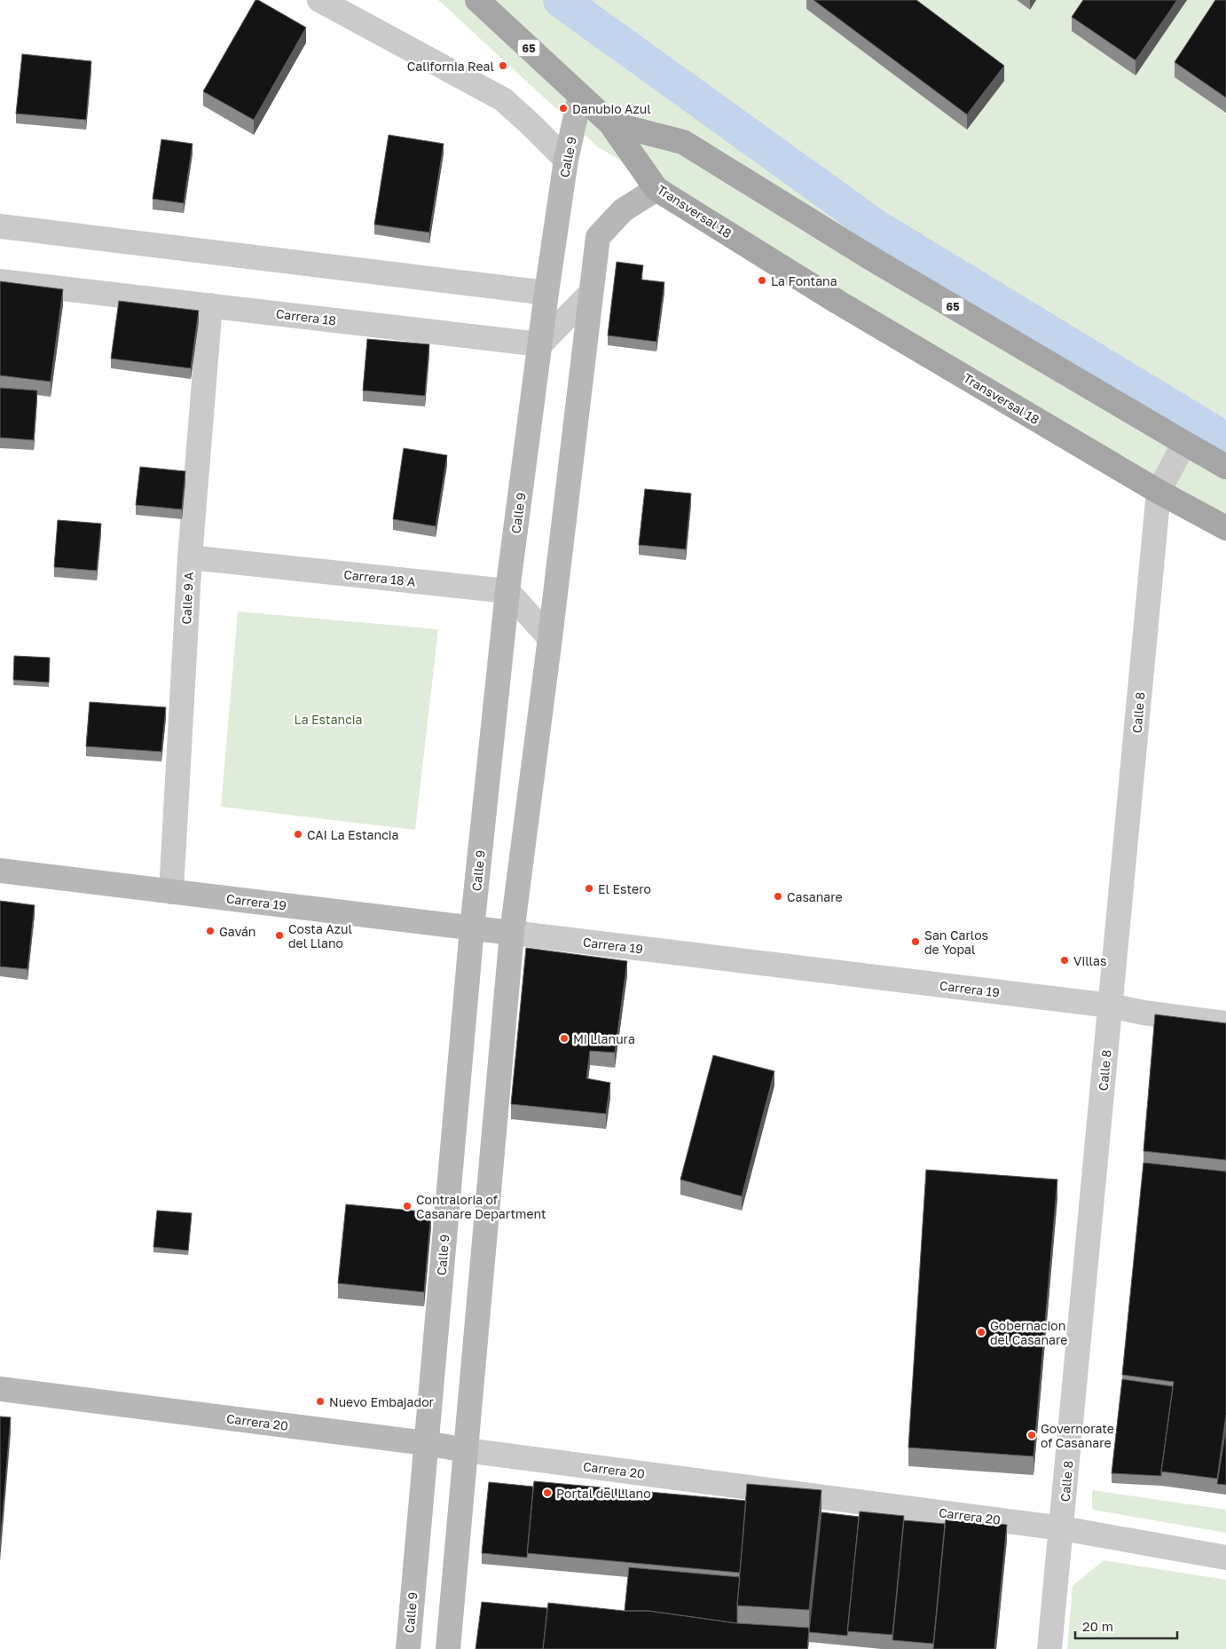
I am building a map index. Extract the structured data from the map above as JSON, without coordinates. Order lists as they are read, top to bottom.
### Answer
{
  "streets": {
    "main road": [
      "65",
      "Calle 9",
      "Transversal 18",
      "Carrera 19",
      "Carrera 20"
    ],
    "street": [
      "Carrera 18",
      "Carrera 18 A",
      "Calle 9 A",
      "Calle 8"
    ]
  },
  "crossings": [
    ["65", "Calle 9"],
    ["65", "Transversal 18"],
    ["Calle 9", "Carrera 18"],
    ["Calle 9", "Carrera 18 A"],
    ["Calle 9", "Carrera 19"],
    ["Calle 9", "Carrera 20"],
    ["Transversal 18", "Calle 8"],
    ["Carrera 18", "Calle 9 A"],
    ["Carrera 18 A", "Calle 9 A"],
    ["Calle 9 A", "Carrera 19"],
    ["Calle 8", "Carrera 19"],
    ["Calle 8", "Carrera 20"]
  ],
  "parks": ["La Estancia"],
  "places": [
    "California Real",
    "Danubio Azul",
    "La Fontana",
    "CAI La Estancia",
    "El Estero",
    "Casanare",
    "Gaván",
    "Costa Azul del Llano",
    "San Carlos de Yopal",
    "Villas",
    "Mi Llanura",
    "Contraloria of Casanare Department",
    "Gobernacion del Casanare",
    "Nuevo Embajador",
    "Governorate of Casanare",
    "Portal del Llano"
  ],
  "scale_bar": "20 m"
}
